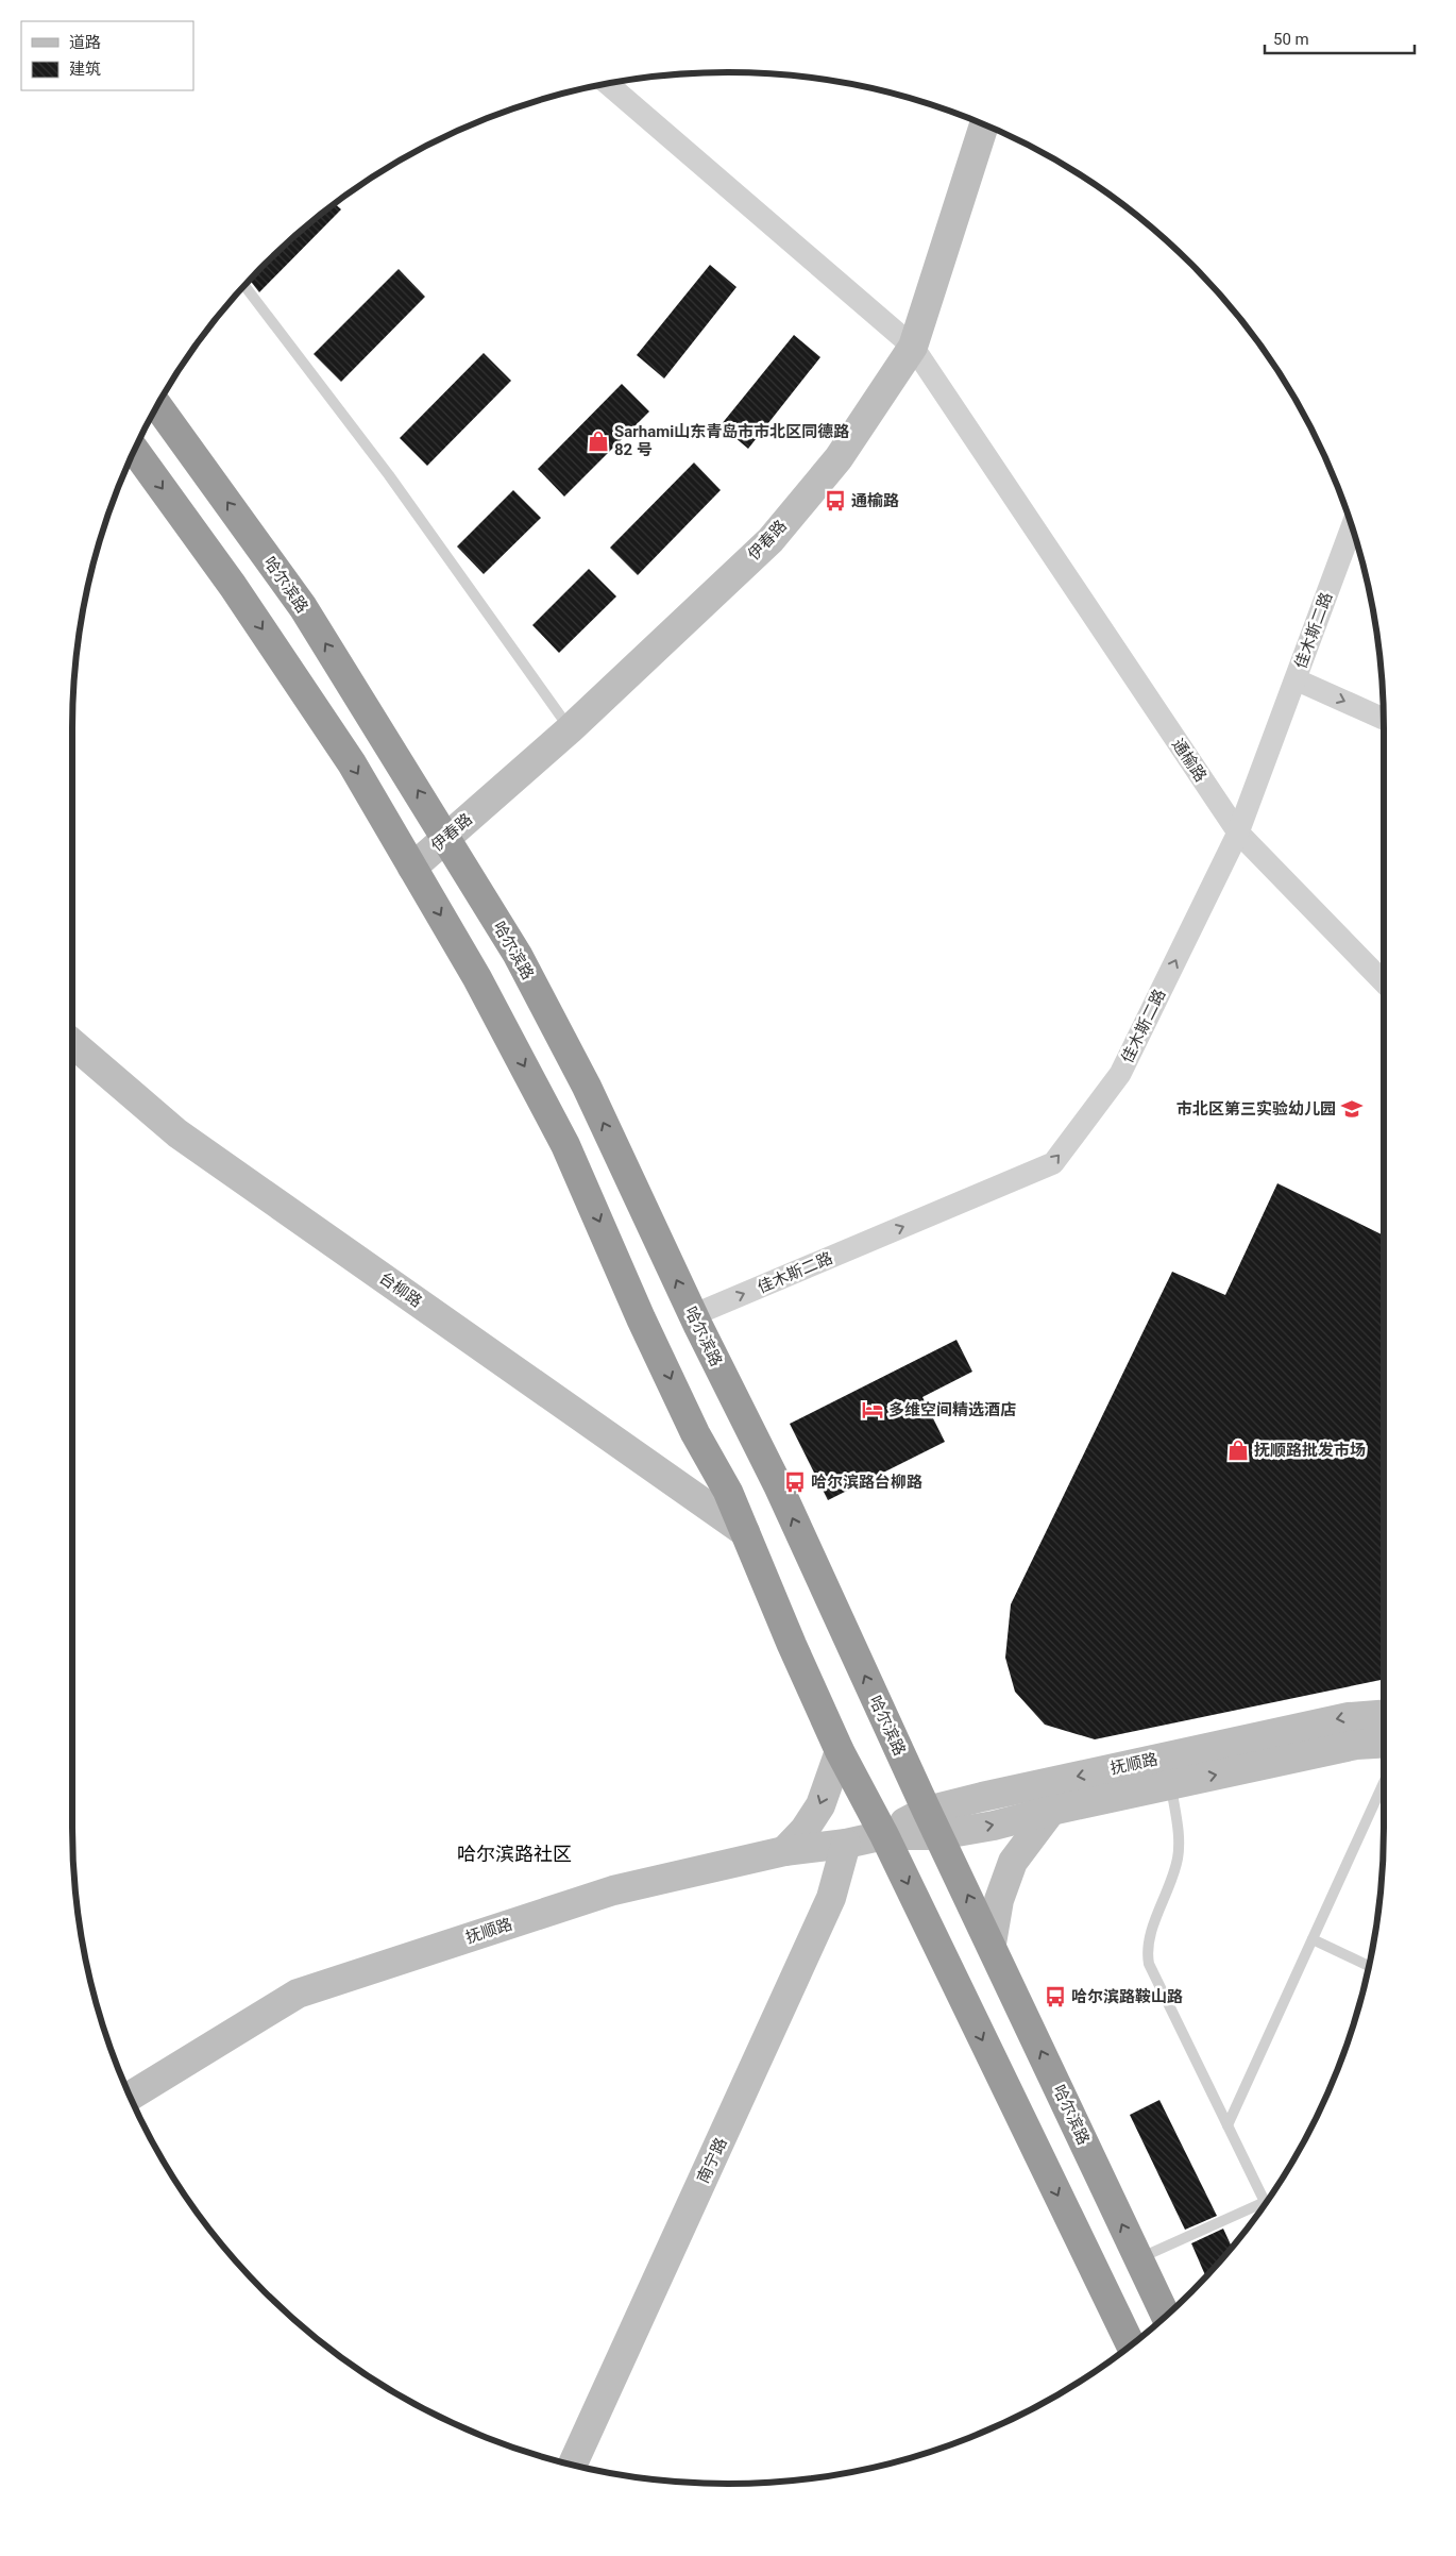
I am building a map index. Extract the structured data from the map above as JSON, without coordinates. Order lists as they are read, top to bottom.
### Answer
{
  "streets": {
    "highway": ["哈尔滨路"],
    "street": [
      "伊春路",
      "佳木斯二路",
      "通榆路",
      "台柳路",
      "抚顺路",
      "南宁路"
    ]
  },
  "crossings": [
    ["伊春路", "哈尔滨路"],
    ["伊春路", "通榆路"],
    ["哈尔滨路", "佳木斯二路"],
    ["哈尔滨路", "抚顺路"],
    ["佳木斯二路", "通榆路"],
    ["抚顺路", "南宁路"]
  ],
  "one_way": ["佳木斯二路"],
  "districts": ["哈尔滨路社区"],
  "places": {
    "shop": ["Sarhami山东青岛市市北区同德路 82 号", "抚顺路批发市场"],
    "bus stop": ["通榆路", "哈尔滨路台柳路", "哈尔滨路鞍山路"],
    "school or university": ["市北区第三实验幼儿园"],
    "hotel": ["多维空间精选酒店"]
  },
  "legend": ["道路", "建筑"],
  "scale_bar": "50 m"
}
